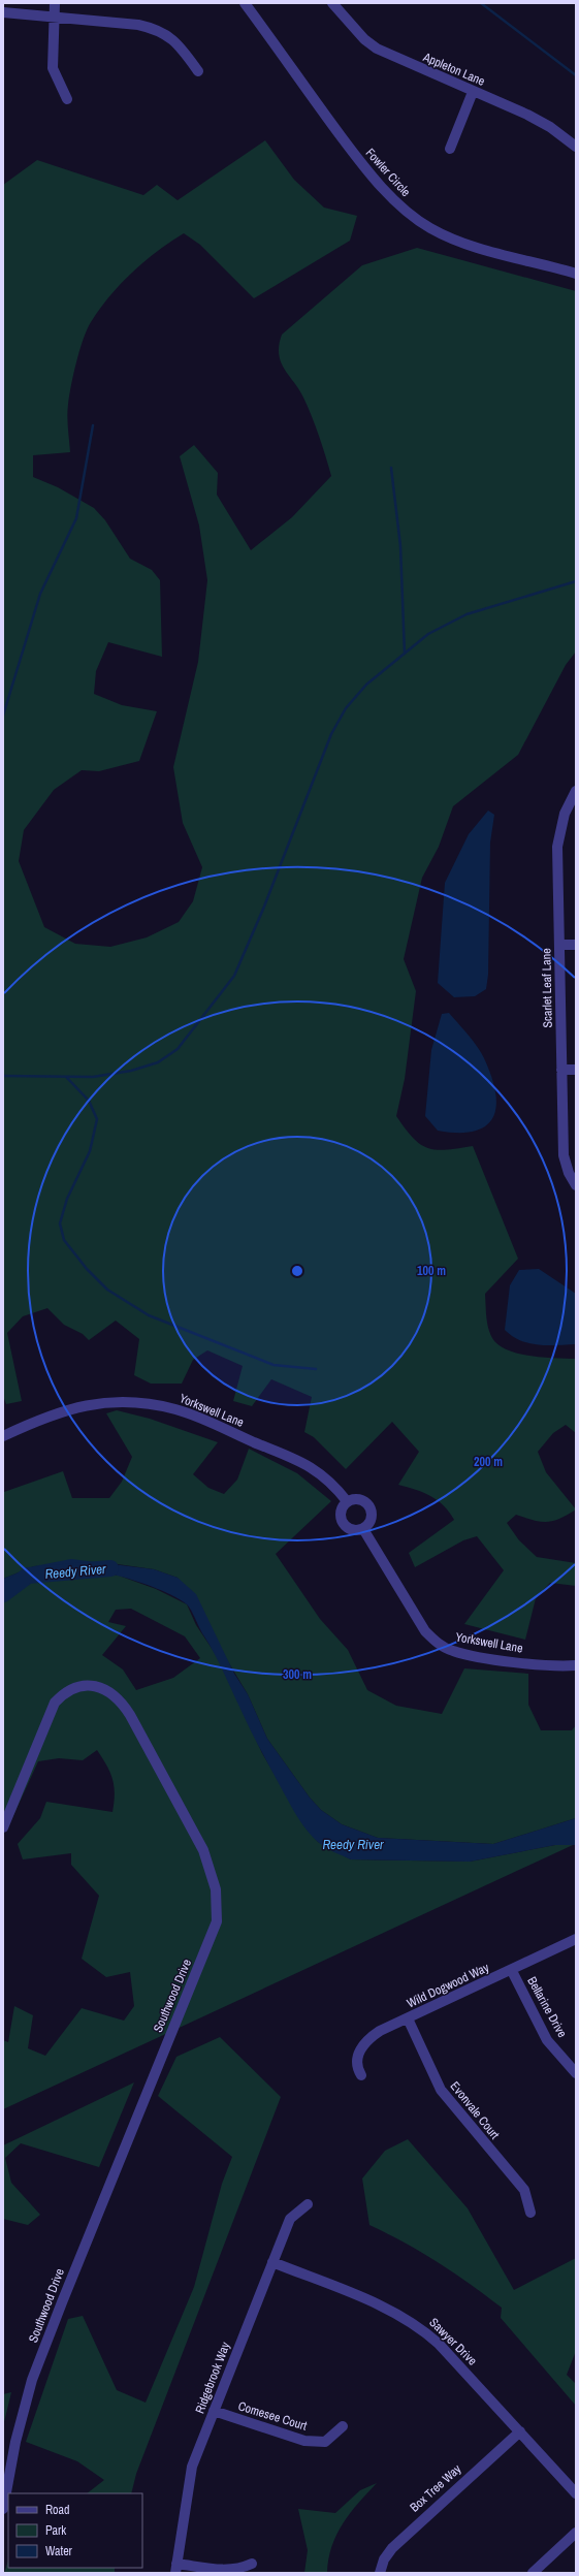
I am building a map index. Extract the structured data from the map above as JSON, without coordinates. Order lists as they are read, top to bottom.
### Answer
{
  "streets": {
    "street": [
      "Appleton Lane",
      "Fowler Circle",
      "Scarlet Leaf Lane",
      "Yorkswell Lane",
      "Wild Dogwood Way",
      "Southwood Drive",
      "Bellarine Drive",
      "Evonvale Court",
      "Sawyer Drive",
      "Ridgebrook Way",
      "Comesee Court",
      "Box Tree Way"
    ]
  },
  "crossings": [
    ["Wild Dogwood Way", "Bellarine Drive"],
    ["Wild Dogwood Way", "Evonvale Court"],
    ["Sawyer Drive", "Ridgebrook Way"],
    ["Sawyer Drive", "Box Tree Way"],
    ["Ridgebrook Way", "Comesee Court"]
  ],
  "water": ["Reedy River"],
  "legend": ["Road", "Park", "Water"],
  "rings": ["100 m", "200 m", "300 m"]
}
